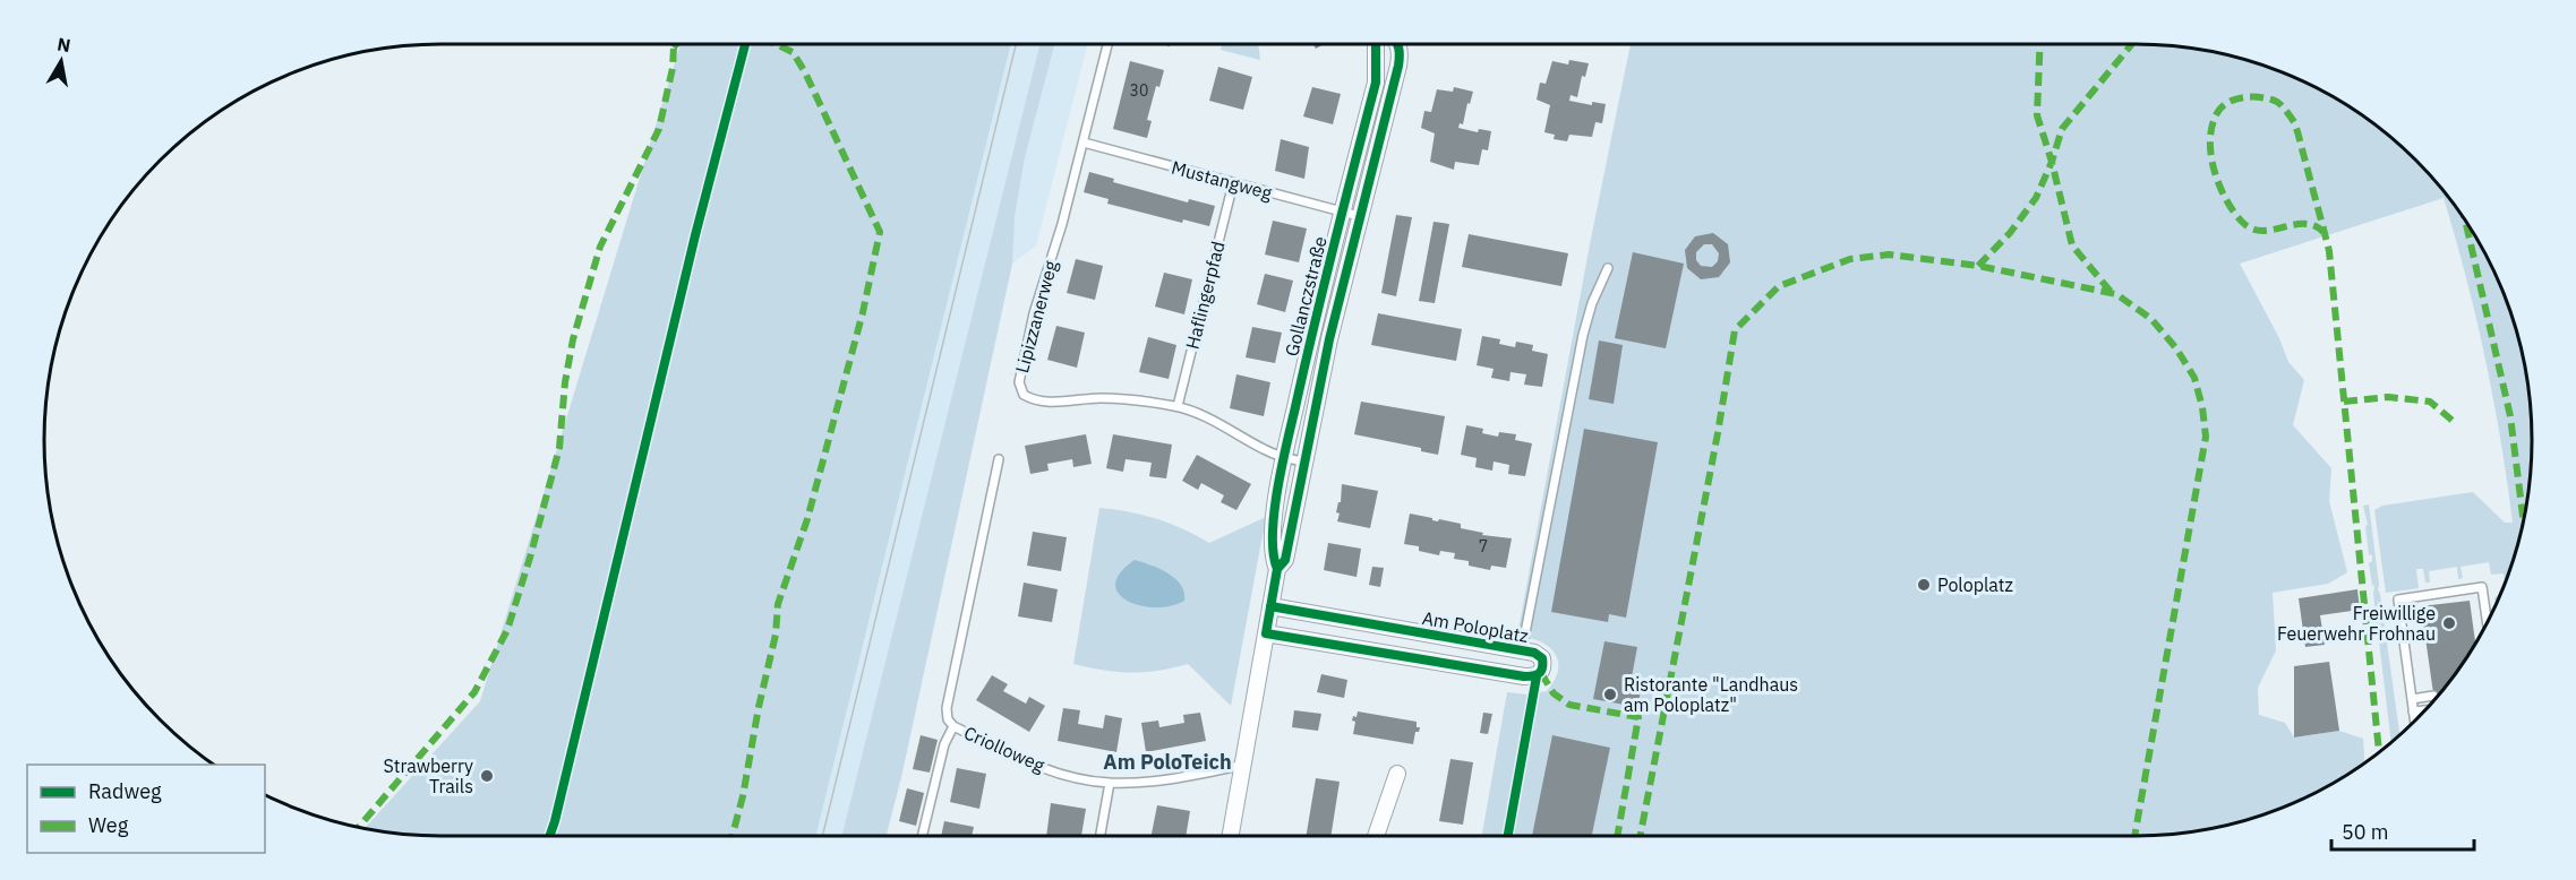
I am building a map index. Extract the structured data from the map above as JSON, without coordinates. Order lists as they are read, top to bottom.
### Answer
{
  "streets": {
    "street": ["Gollanczstraße", "Am Poloplatz"],
    "lane": [
      "Mustangweg",
      "Haflingerpfad",
      "Lipizzanerweg",
      "Criolloweg"
    ]
  },
  "crossings": [
    ["Mustangweg", "Haflingerpfad"],
    ["Mustangweg", "Gollanczstraße"],
    ["Mustangweg", "Lipizzanerweg"],
    ["Haflingerpfad", "Lipizzanerweg"],
    ["Gollanczstraße", "Lipizzanerweg"],
    ["Gollanczstraße", "Am Poloplatz"],
    ["Gollanczstraße", "Criolloweg"]
  ],
  "districts": ["Am PoloTeich"],
  "places": [
    "Poloplatz",
    "Freiwillige Feuerwehr Frohnau",
    "Ristorante \"Landhaus am Poloplatz\"",
    "Strawberry Trails"
  ],
  "house_numbers": ["30", "7"],
  "legend": ["Radweg", "Weg"],
  "scale_bar": "50 m",
  "north": "top"
}
